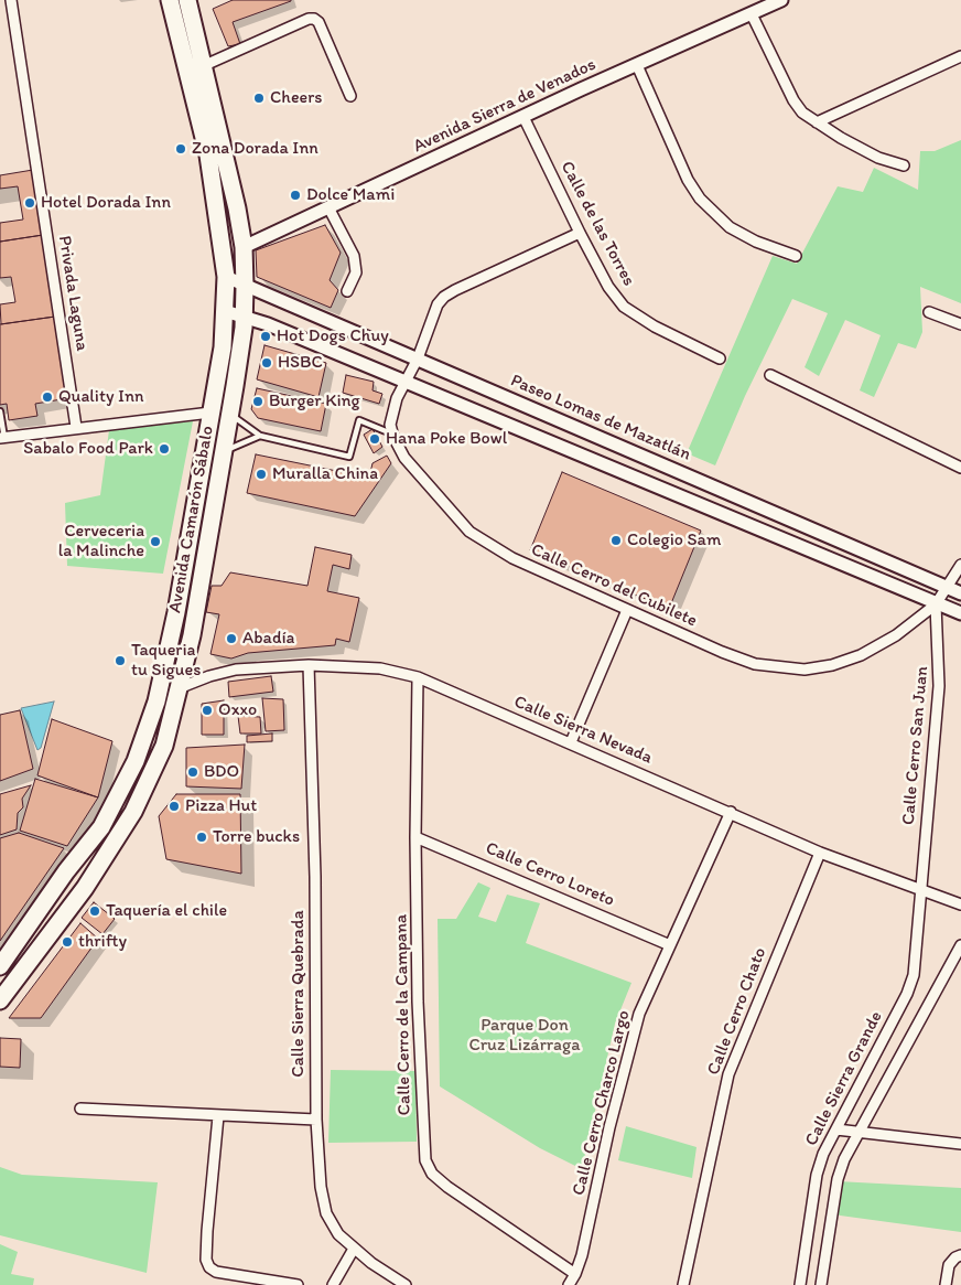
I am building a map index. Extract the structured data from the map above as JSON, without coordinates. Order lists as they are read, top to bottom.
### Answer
{
  "streets": {
    "main road": ["Avenida Camarón Sábalo"],
    "street": [
      "Avenida Sierra de Venados",
      "Calle de las Torres",
      "Privada Laguna",
      "Paseo Lomas de Mazatlán",
      "Calle Cerro del Cubilete",
      "Calle Sierra Nevada",
      "Calle Cerro San Juan",
      "Calle Cerro Loreto",
      "Calle Sierra Quebrada",
      "Calle Cerro Chato",
      "Calle Cerro de la Campana",
      "Calle Sierra Grande",
      "Calle Cerro Charco Largo"
    ]
  },
  "crossings": [
    ["Avenida Sierra de Venados", "Calle de las Torres"],
    ["Avenida Sierra de Venados", "Avenida Camarón Sábalo"],
    ["Paseo Lomas de Mazatlán", "Avenida Camarón Sábalo"],
    ["Avenida Camarón Sábalo", "Calle Sierra Nevada"],
    ["Calle Cerro del Cubilete", "Calle Cerro San Juan"],
    ["Calle Sierra Nevada", "Calle Cerro San Juan"],
    ["Calle Sierra Nevada", "Calle Sierra Quebrada"],
    ["Calle Sierra Nevada", "Calle Cerro Chato"],
    ["Calle Sierra Nevada", "Calle Cerro de la Campana"],
    ["Calle Sierra Nevada", "Calle Sierra Grande"],
    ["Calle Sierra Nevada", "Calle Cerro Charco Largo"],
    ["Calle Cerro San Juan", "Calle Sierra Grande"],
    ["Calle Cerro Loreto", "Calle Cerro de la Campana"],
    ["Calle Cerro Loreto", "Calle Cerro Charco Largo"],
    ["Calle Cerro de la Campana", "Calle Cerro Charco Largo"]
  ],
  "parks": ["Parque Don Cruz Lizárraga"],
  "places": [
    "Cheers",
    "Zona Dorada Inn",
    "Dolce Mami",
    "Hotel Dorada Inn",
    "Hot Dogs Chuy",
    "HSBC",
    "Quality Inn",
    "Burger King",
    "Hana Poke Bowl",
    "Sabalo Food Park",
    "Muralla China",
    "Colegio Sam",
    "Cerveceria la Malinche",
    "Abadía",
    "Taqueria tu Sigues",
    "Oxxo",
    "BDO",
    "Pizza Hut",
    "Torre bucks",
    "Taquería el chile",
    "thrifty"
  ]
}
